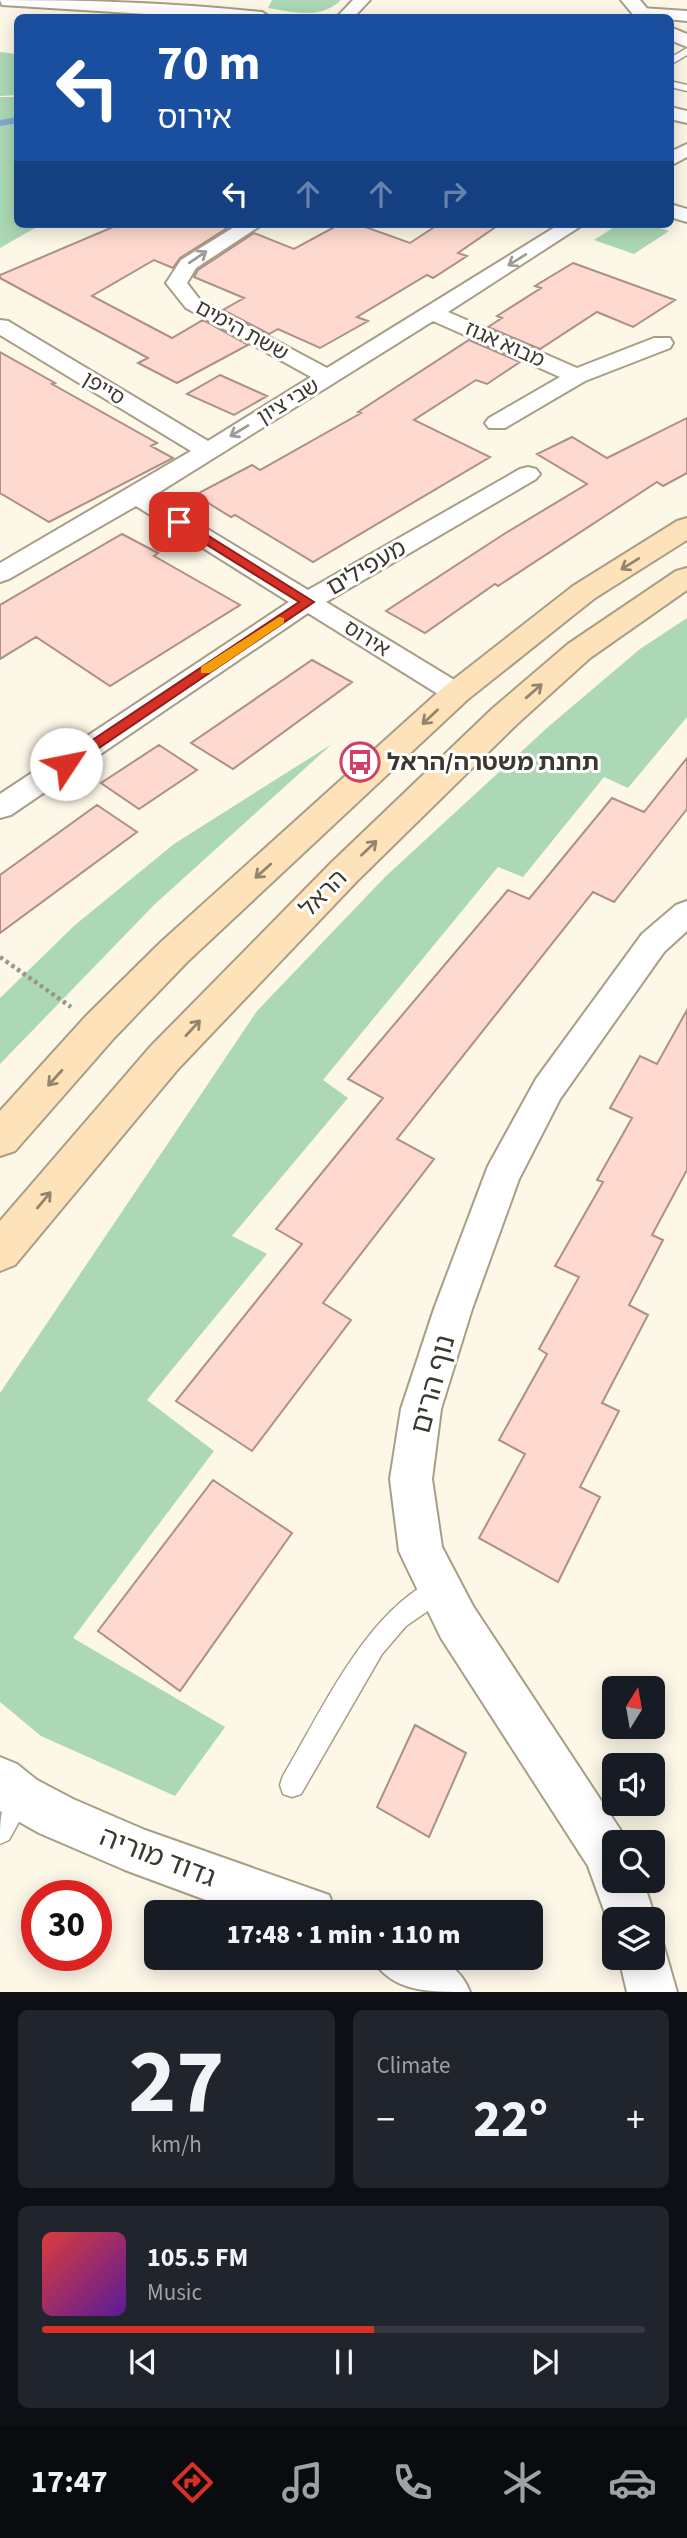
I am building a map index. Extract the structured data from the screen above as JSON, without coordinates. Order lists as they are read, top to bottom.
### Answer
{
  "streets": {
    "main road": ["הראל"],
    "street": [
      "ששת הימים",
      "מבוא אגוז",
      "סייפן",
      "שבי ציון",
      "מעפילים",
      "אירוס",
      "נוף הרים",
      "גדוד מוריה"
    ]
  },
  "crossings": [
    ["ששת הימים", "שבי ציון"],
    ["מבוא אגוז", "שבי ציון"],
    ["סייפן", "שבי ציון"],
    ["שבי ציון", "אירוס"],
    ["מעפילים", "אירוס"]
  ],
  "one_way": ["שבי ציון"],
  "places": {
    "bus stop": ["תחנת משטרה/הראל"]
  },
  "north": "top",
  "page": {
    "turn": ["70 m", "אירוס"],
    "limit": "30",
    "trip": "17:48 · 1 min · 110 m",
    "tile": [
      ["27", "km/h"],
      "Climate"
    ],
    "heat": ["−", "22°", "+"],
    "song": ["105.5 FM", "Music"],
    "tabs": "17:47"
  }
}
